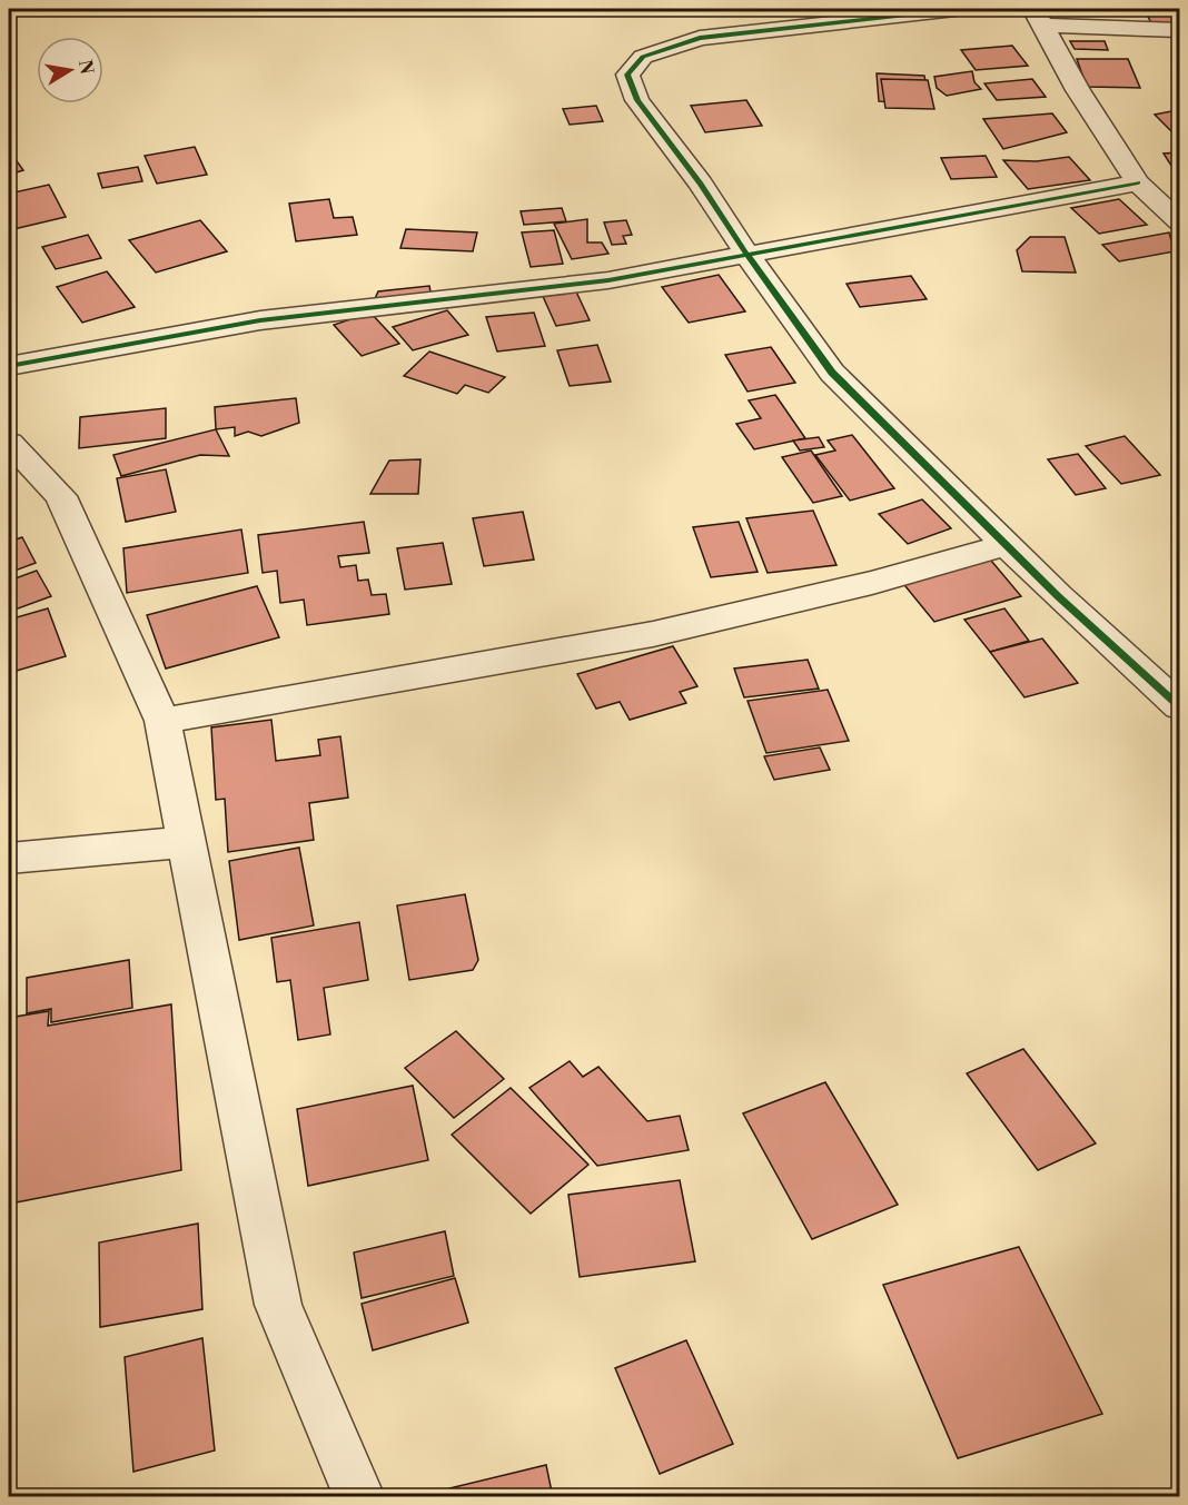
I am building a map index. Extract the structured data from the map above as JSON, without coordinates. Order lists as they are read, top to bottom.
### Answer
{
  "north": "right"
}
